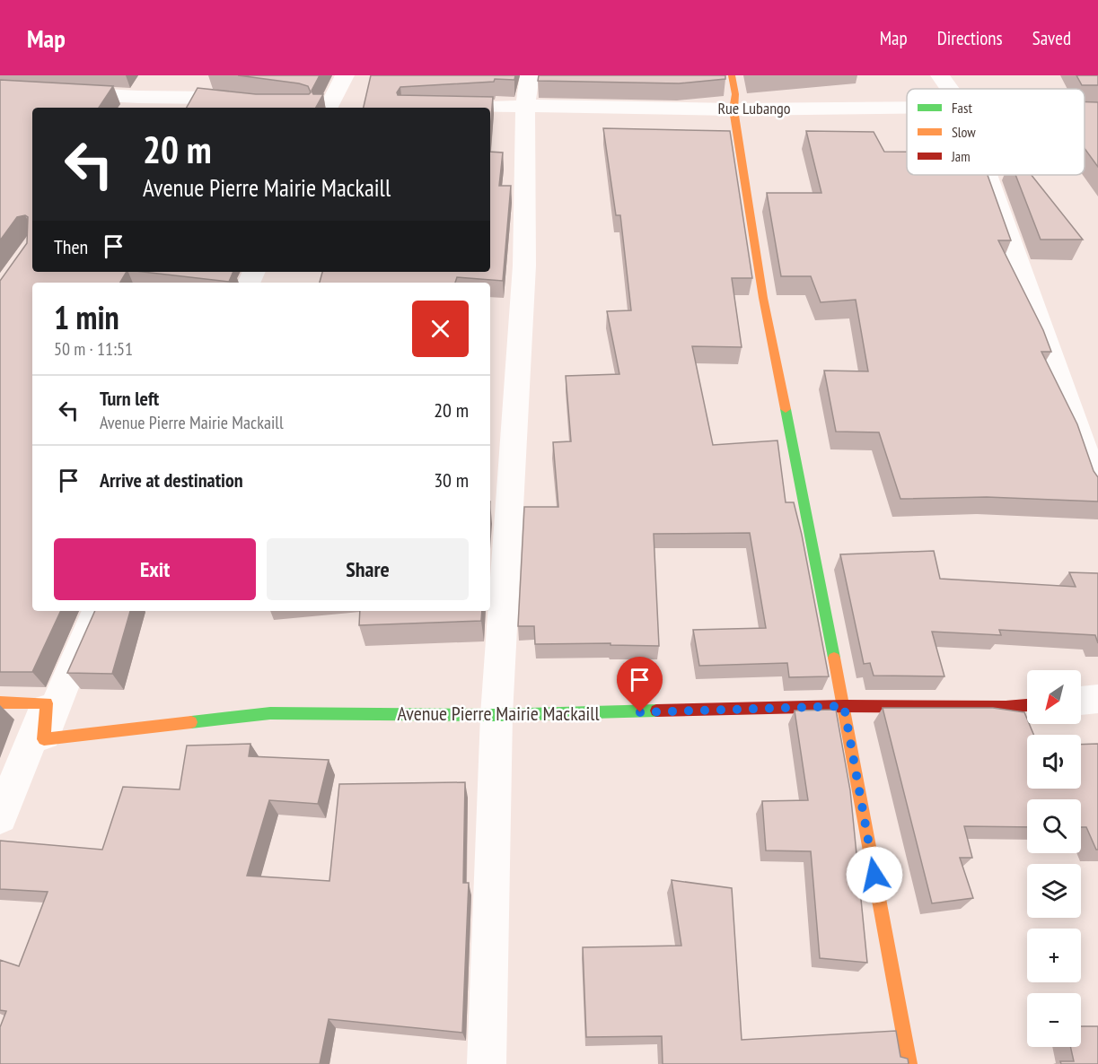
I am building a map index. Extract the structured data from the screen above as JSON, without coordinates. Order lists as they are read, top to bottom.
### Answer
{
  "streets": {
    "street": ["Rue Lubango", "Avenue Pierre Mairie Mackaill"]
  },
  "legend": ["Fast", "Slow", "Jam"],
  "north": "bottom left",
  "page": {
    "header": "Map",
    "nav": ["Map", "Directions", "Saved"],
    "turn": ["20 m", "Avenue Pierre Mairie Mackaill"],
    "then": "Then",
    "heading": ["1 min", "50 m · 11:51"],
    "list": [
      {
        "name": "Turn left",
        "note": "Avenue Pierre Mairie Mackaill",
        "value": "20 m"
      },
      {
        "name": "Arrive at destination",
        "value": "30 m"
      }
    ],
    "buttons": ["Exit", "Share"],
    "map_buttons": ["+", "−"]
  }
}
